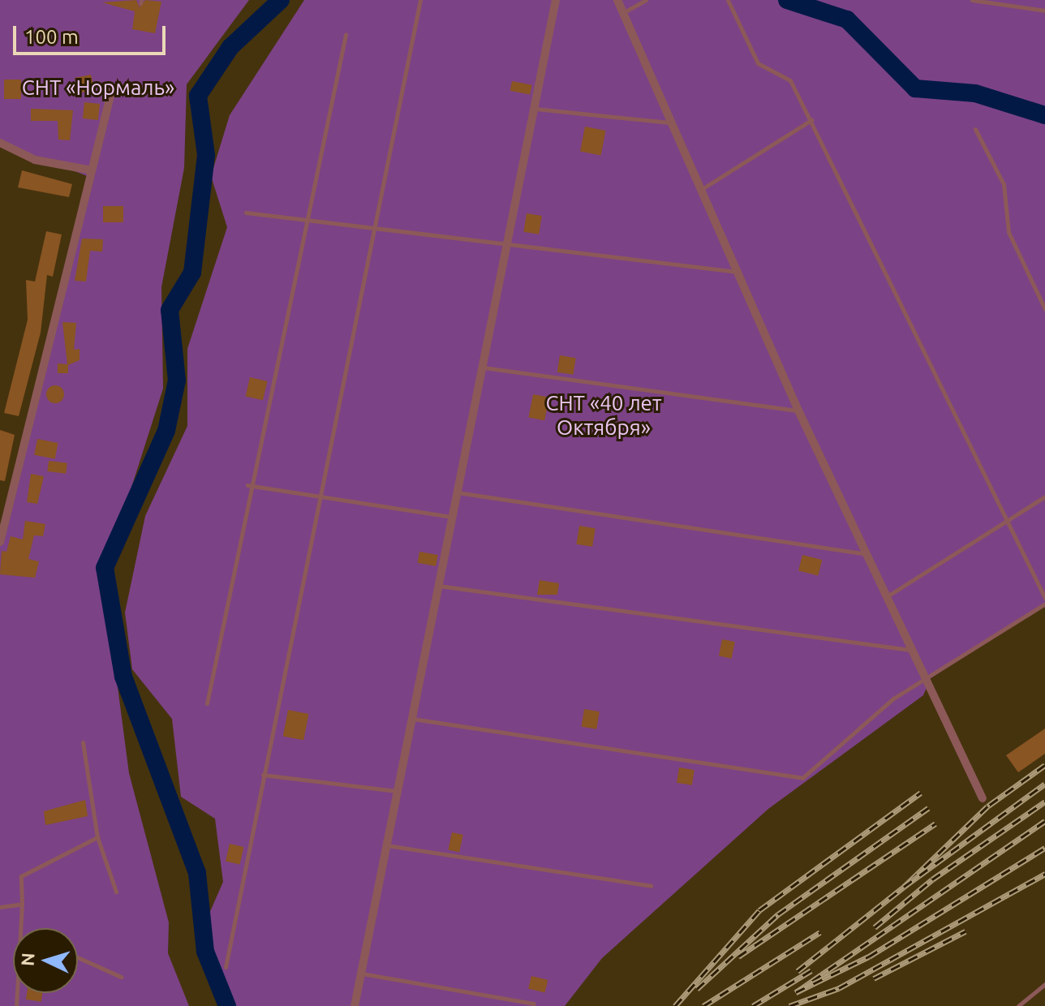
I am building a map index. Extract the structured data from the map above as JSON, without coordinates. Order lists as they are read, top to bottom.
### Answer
{
  "parks": ["СНТ «Нормаль»", "СНТ «40 лет Октября»"],
  "scale_bar": "100 m",
  "north": "left"
}
